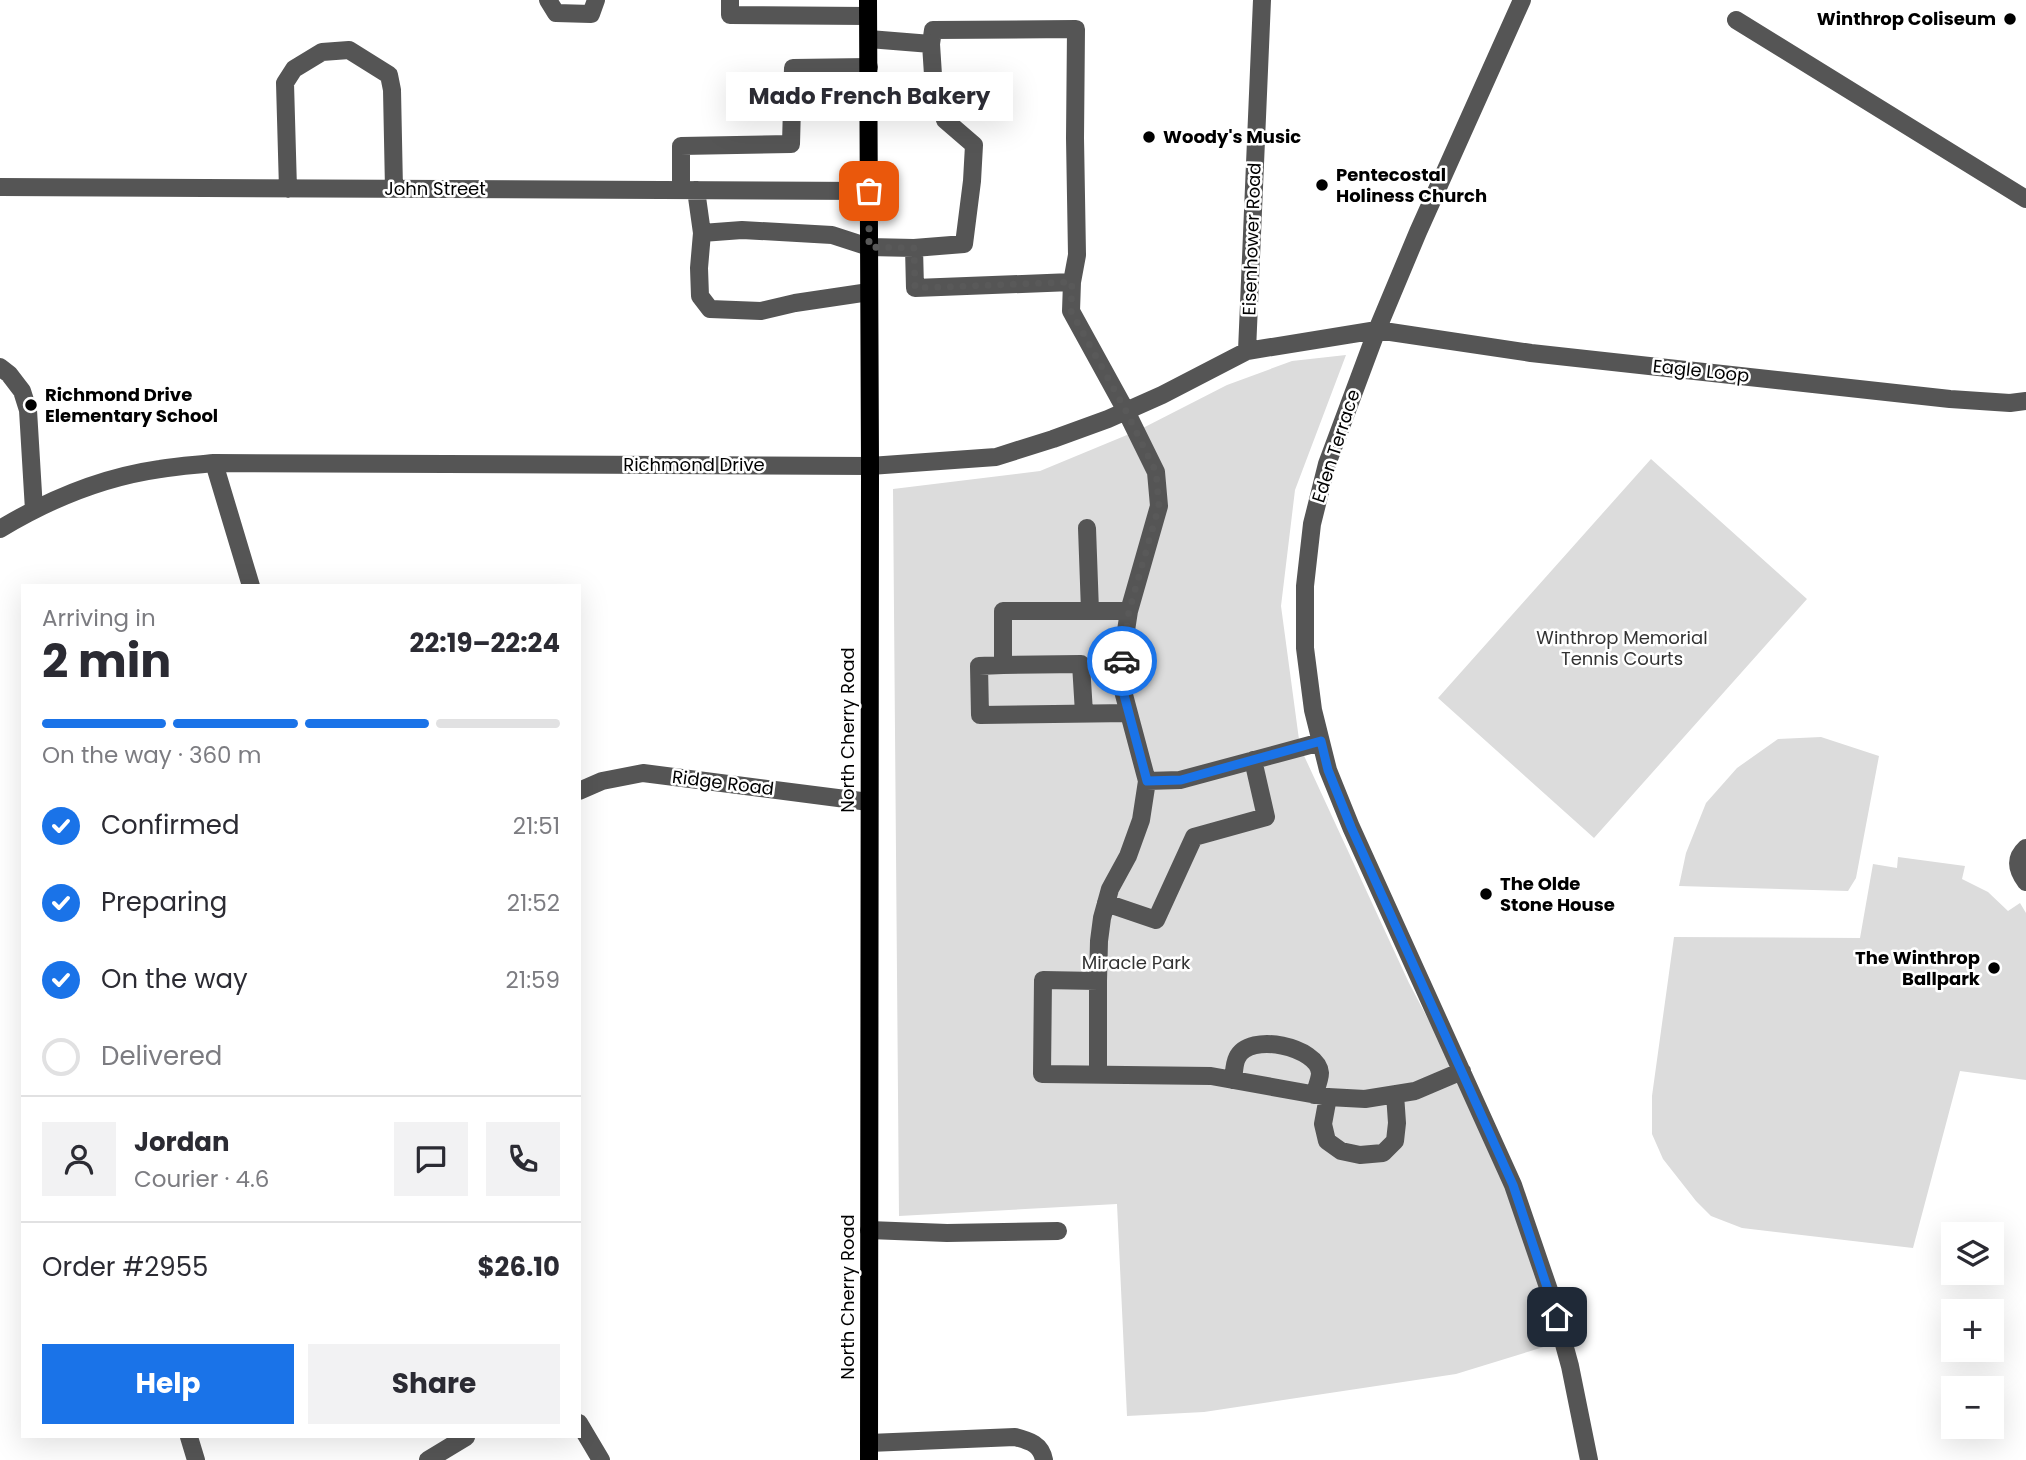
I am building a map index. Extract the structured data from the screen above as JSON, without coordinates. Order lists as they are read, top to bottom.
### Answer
{
  "streets": {
    "main road": ["North Cherry Road"],
    "street": [
      "John Street",
      "Eisenhower Road",
      "Eagle Loop",
      "Eden Terrace",
      "Richmond Drive",
      "Ridge Road"
    ]
  },
  "crossings": [
    ["John Street", "North Cherry Road"],
    ["Eisenhower Road", "Richmond Drive"],
    ["Eagle Loop", "Eden Terrace"],
    ["Eagle Loop", "Richmond Drive"],
    ["Eden Terrace", "Richmond Drive"],
    ["Richmond Drive", "North Cherry Road"],
    ["North Cherry Road", "Ridge Road"]
  ],
  "parks": ["Winthrop Memorial Tennis Courts", "Miracle Park"],
  "places": [
    "Winthrop Coliseum",
    "Woody's Music",
    "Pentecostal Holiness Church",
    "Mado French Bakery",
    "Richmond Drive Elementary School",
    "The Olde Stone House",
    "The Winthrop Ballpark"
  ],
  "page": {
    "bubble": "Mado French Bakery",
    "heading": ["2 min", "Arriving in", "22:19–22:24"],
    "panel": [
      "Jordan",
      "Courier · 4.6",
      "Order #2955",
      "$26.10"
    ],
    "bar": "On the way · 360 m",
    "list": [
      ["Confirmed", "21:51"],
      ["Preparing", "21:52"],
      ["On the way", "21:59"],
      "Delivered"
    ],
    "map_buttons": ["+", "−"],
    "buttons": ["Help", "Share"]
  }
}
